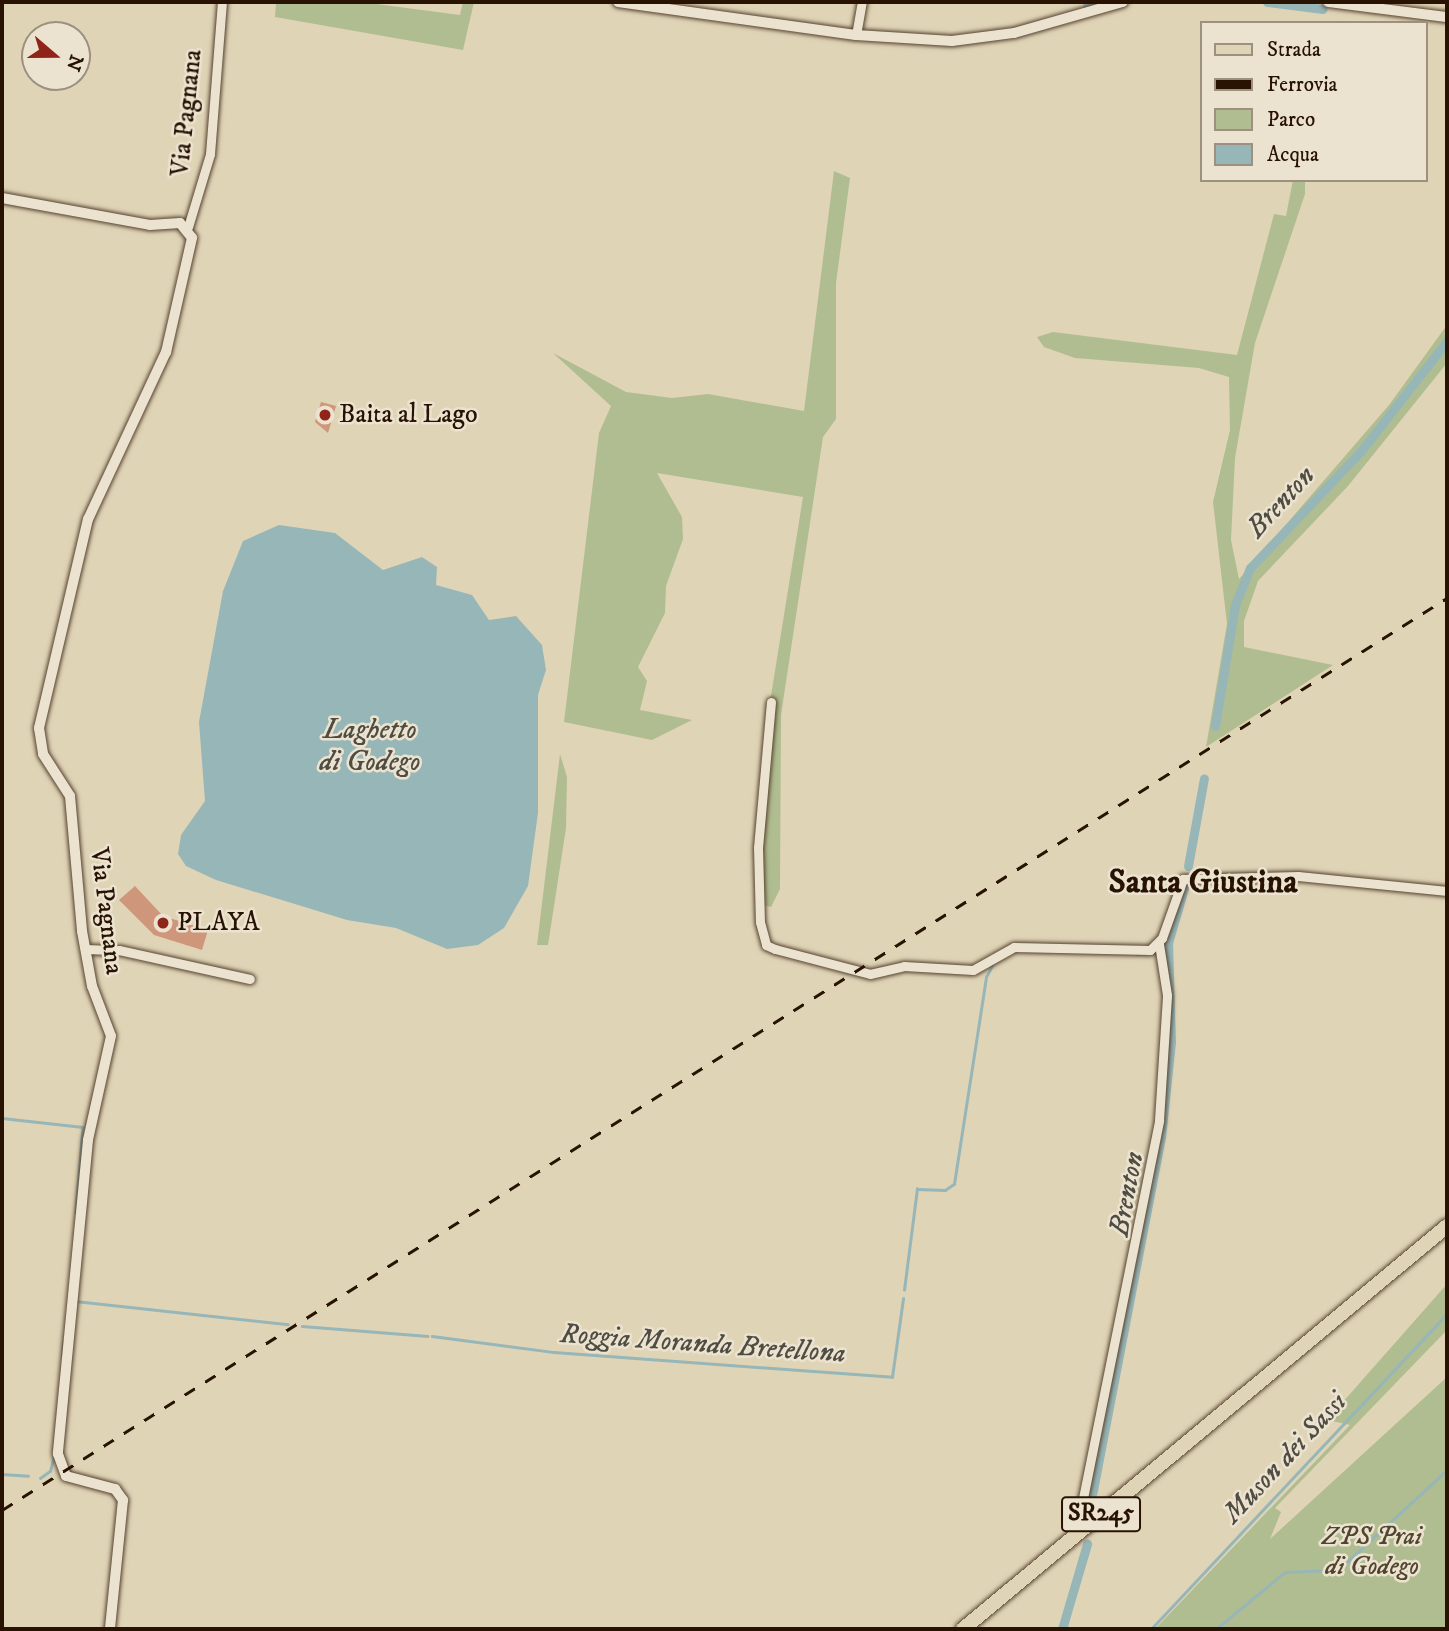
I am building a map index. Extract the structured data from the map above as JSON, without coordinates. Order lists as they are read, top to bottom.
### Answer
{
  "streets": {
    "main road": ["SR245"],
    "street": ["Via Pagnana"]
  },
  "districts": ["Santa Giustina"],
  "water": [
    "Brenton",
    "Laghetto di Godego",
    "Roggia Moranda Bretellona",
    "Muson dei Sassi"
  ],
  "parks": ["ZPS Prai di Godego"],
  "places": ["Baita al Lago", "PLAYA"],
  "legend": [
    "Strada",
    "Ferrovia",
    "Parco",
    "Acqua"
  ],
  "north": "right"
}
